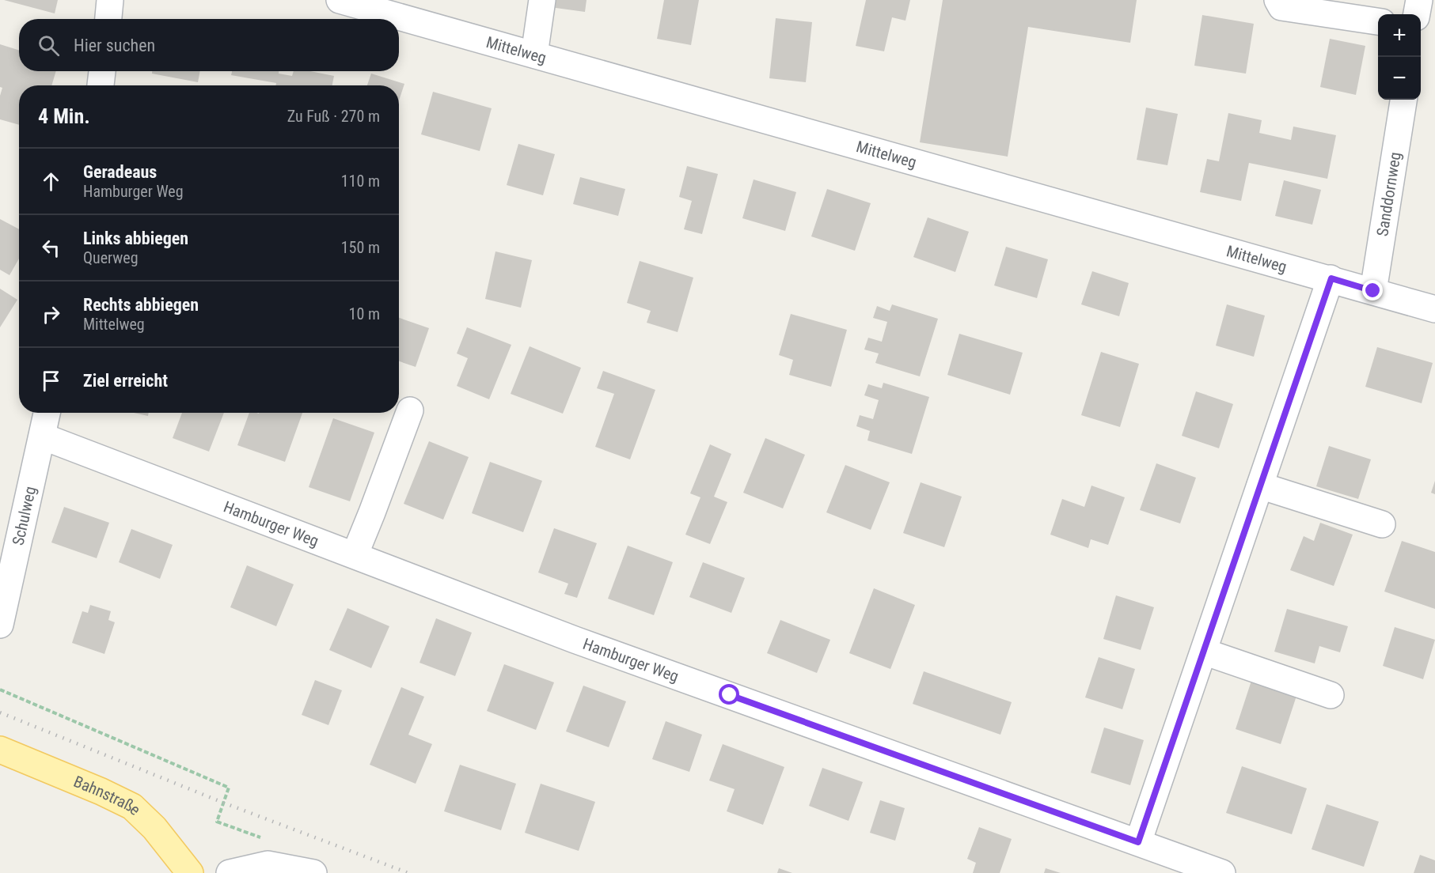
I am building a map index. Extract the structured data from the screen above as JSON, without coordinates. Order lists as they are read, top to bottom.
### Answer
{
  "streets": {
    "main road": ["Bahnstraße"],
    "street": [
      "Mittelweg",
      "Sanddornweg",
      "Schulweg",
      "Hamburger Weg"
    ]
  },
  "crossings": [
    ["Mittelweg", "Sanddornweg"],
    ["Schulweg", "Hamburger Weg"]
  ],
  "page": {
    "map_buttons": ["+", "−"],
    "search": "Hier suchen",
    "heading": ["4 Min.", "Zu Fuß · 270 m"],
    "list": [
      ["Geradeaus", "Hamburger Weg", "110 m"],
      ["Links abbiegen", "Querweg", "150 m"],
      ["Rechts abbiegen", "Mittelweg", "10 m"],
      "Ziel erreicht"
    ]
  }
}
